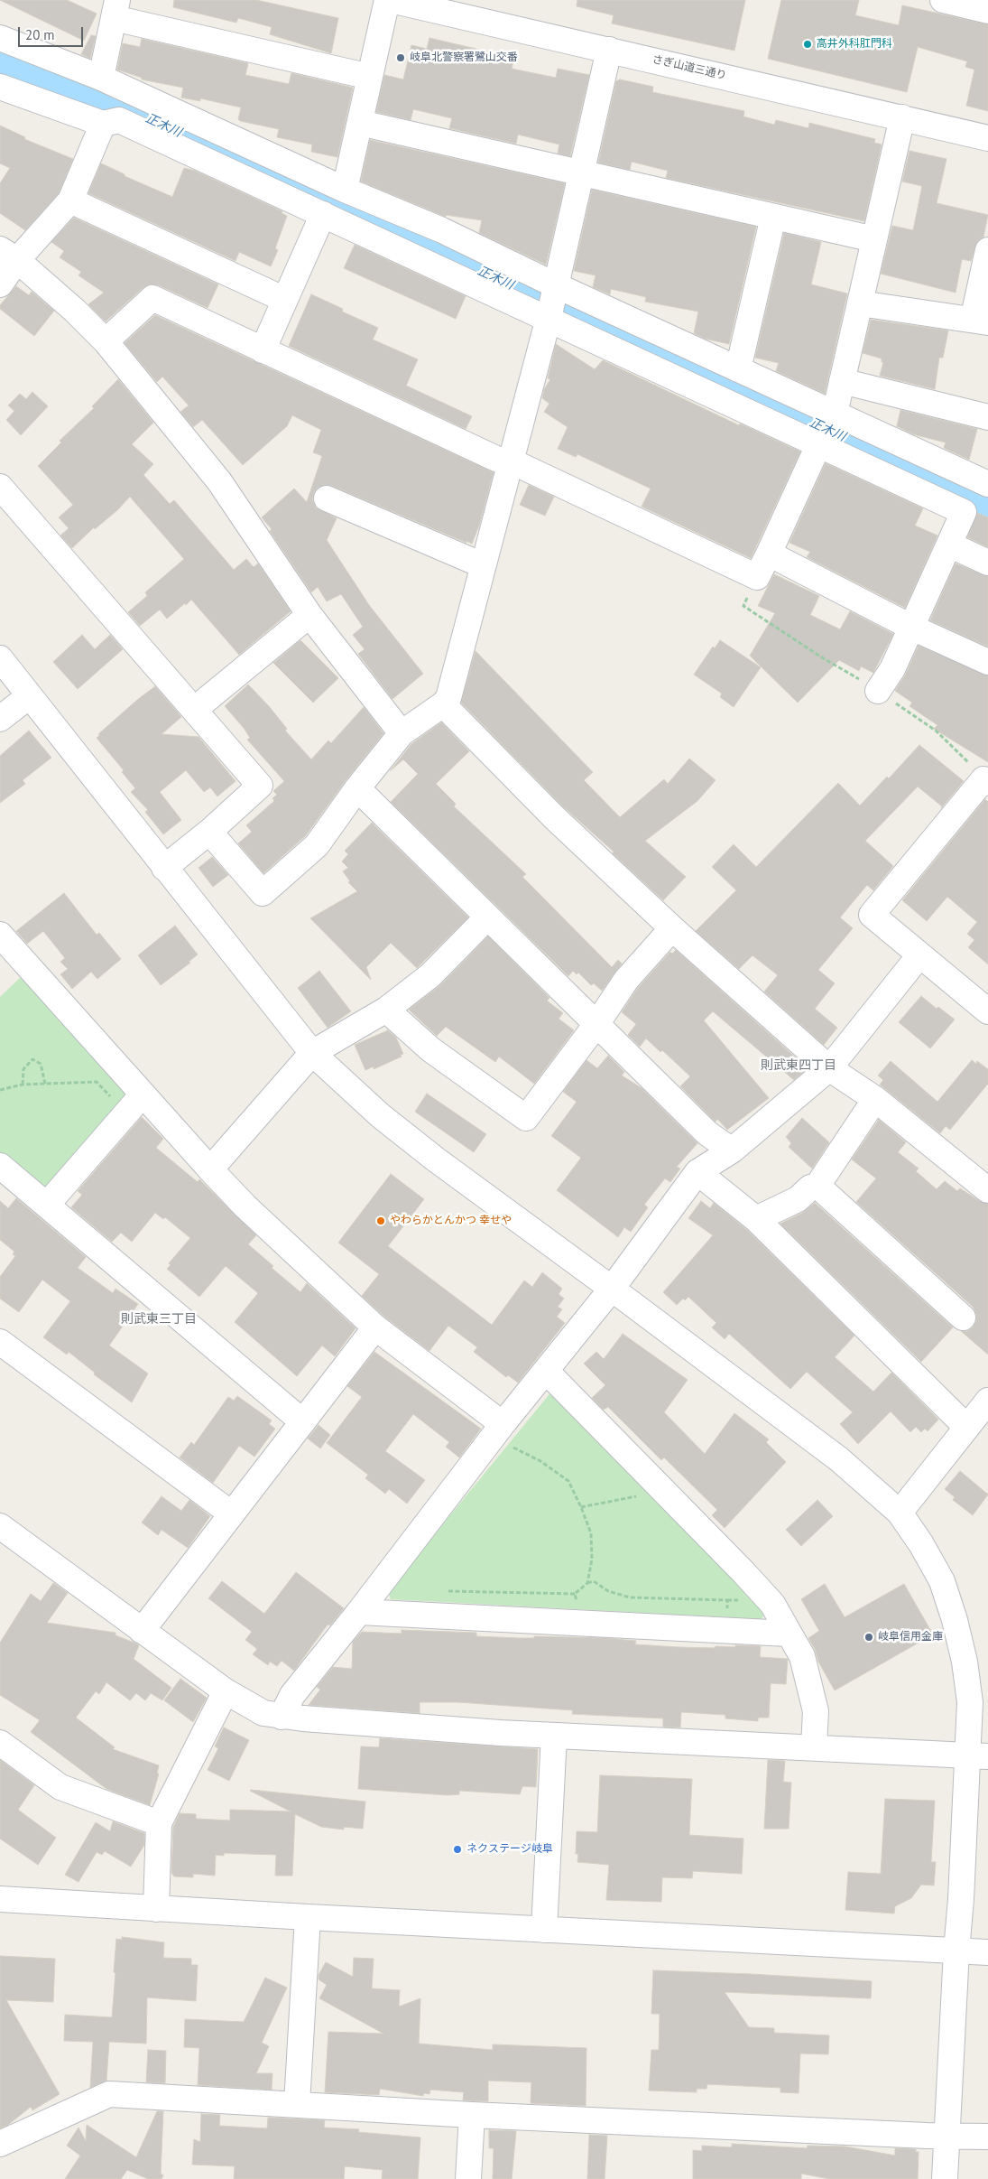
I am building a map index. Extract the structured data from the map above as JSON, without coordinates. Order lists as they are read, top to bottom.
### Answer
{
  "streets": {
    "street": ["さぎ山道三通り"]
  },
  "districts": ["則武東四丁目", "則武東三丁目"],
  "water": ["正木川"],
  "places": [
    "高井外科肛門科",
    "岐阜北警察署鷺山交番",
    "やわらかとんかつ 幸せや",
    "岐阜信用金庫",
    "ネクステージ岐阜"
  ],
  "scale_bar": "20 m"
}
